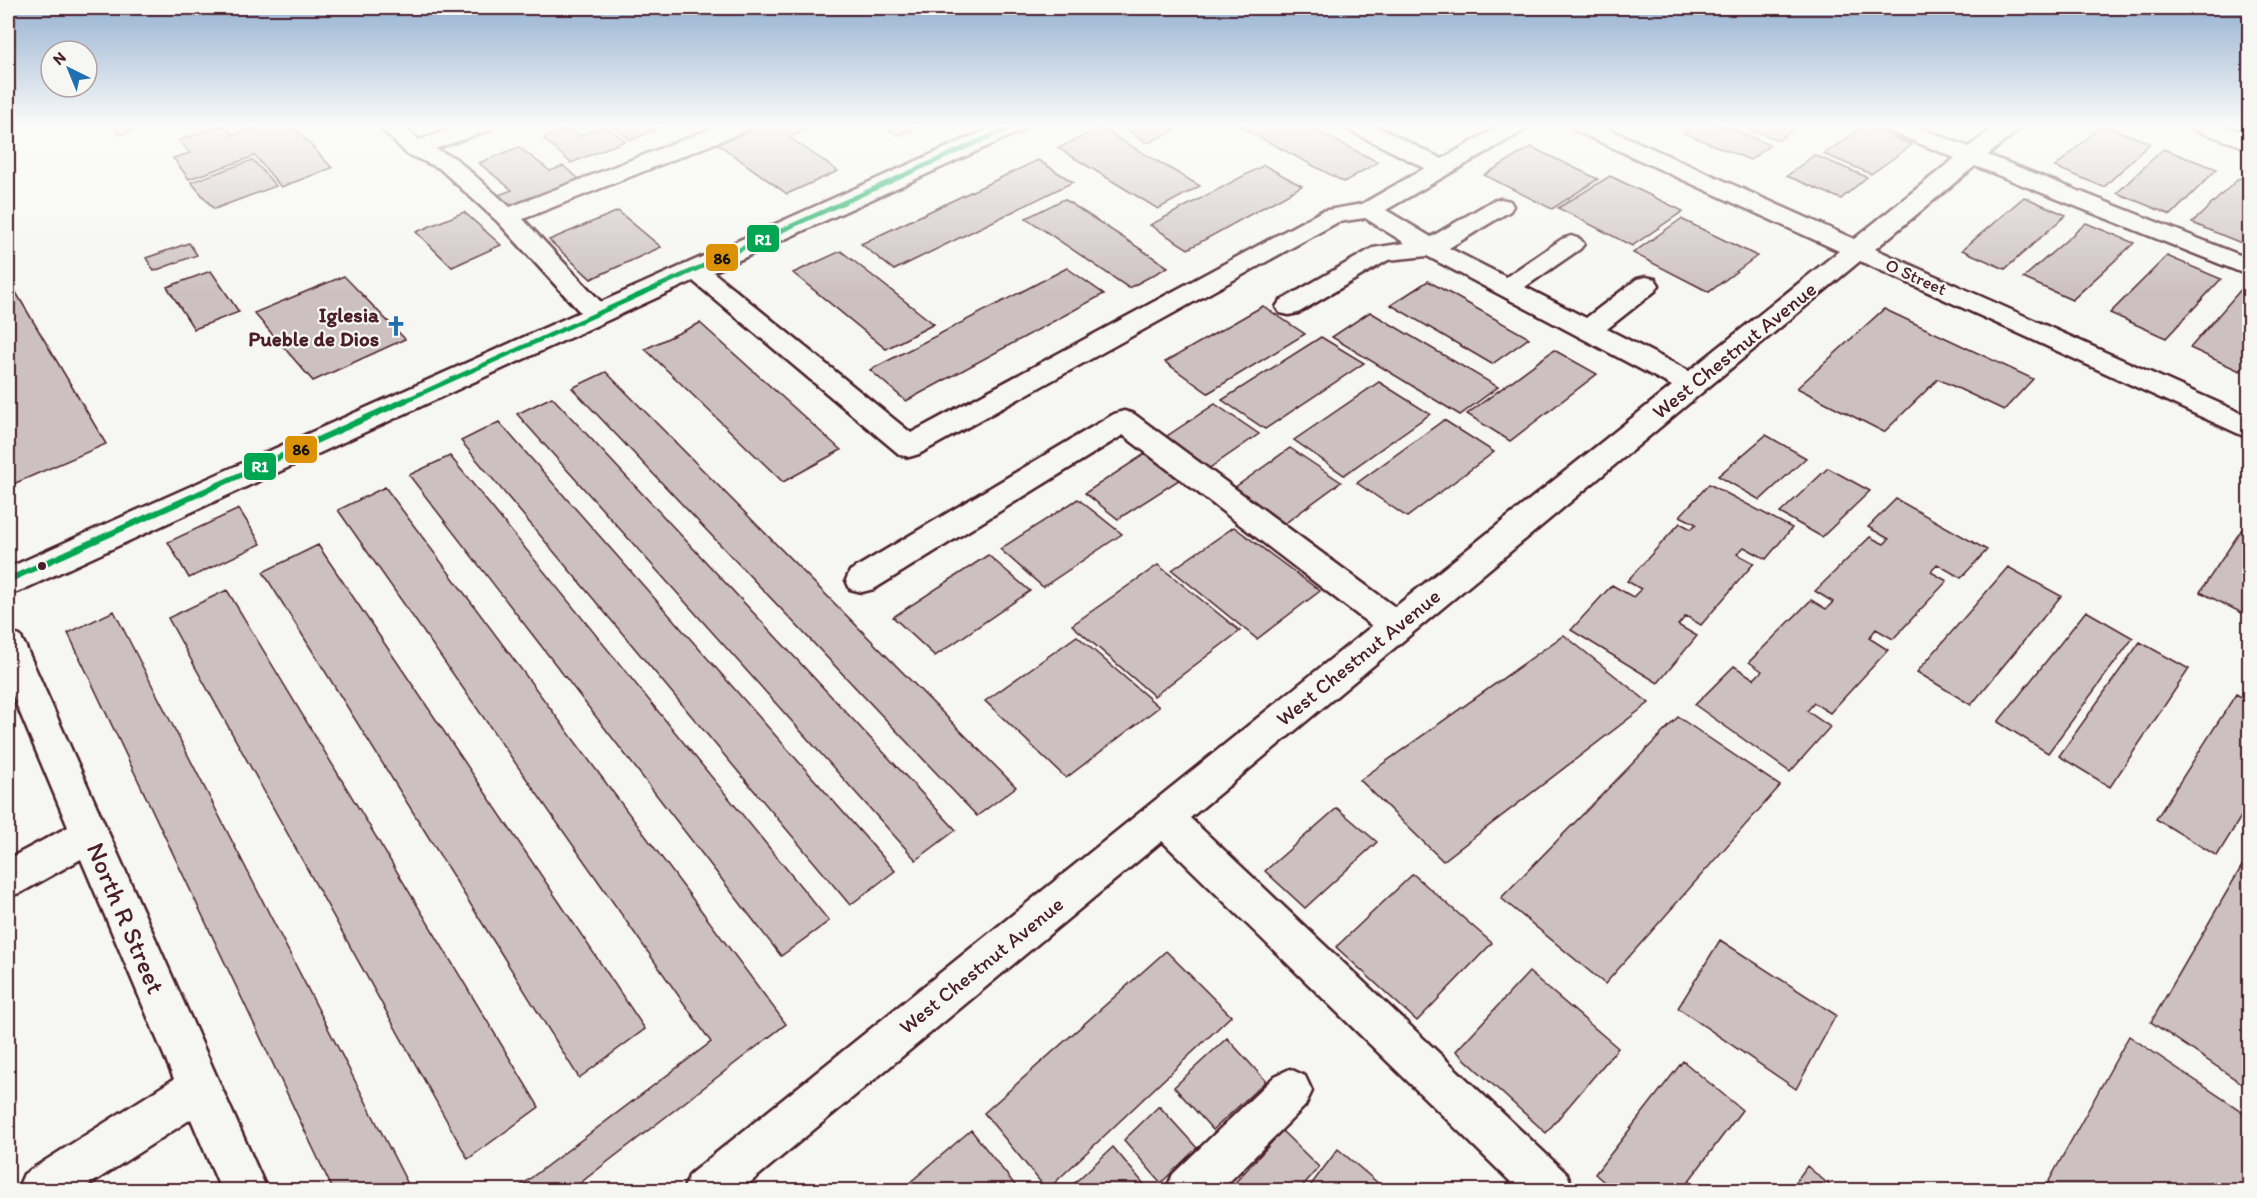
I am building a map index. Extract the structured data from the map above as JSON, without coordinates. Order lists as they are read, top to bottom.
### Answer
{
  "streets": {
    "street": ["O Street", "West Chestnut Avenue", "North R Street"]
  },
  "crossings": [
    ["O Street", "West Chestnut Avenue"]
  ],
  "places": {
    "church": ["Iglesia Pueble de Dios"]
  },
  "lines": ["transit line R1", "transit line 86"],
  "north": "top left"
}
